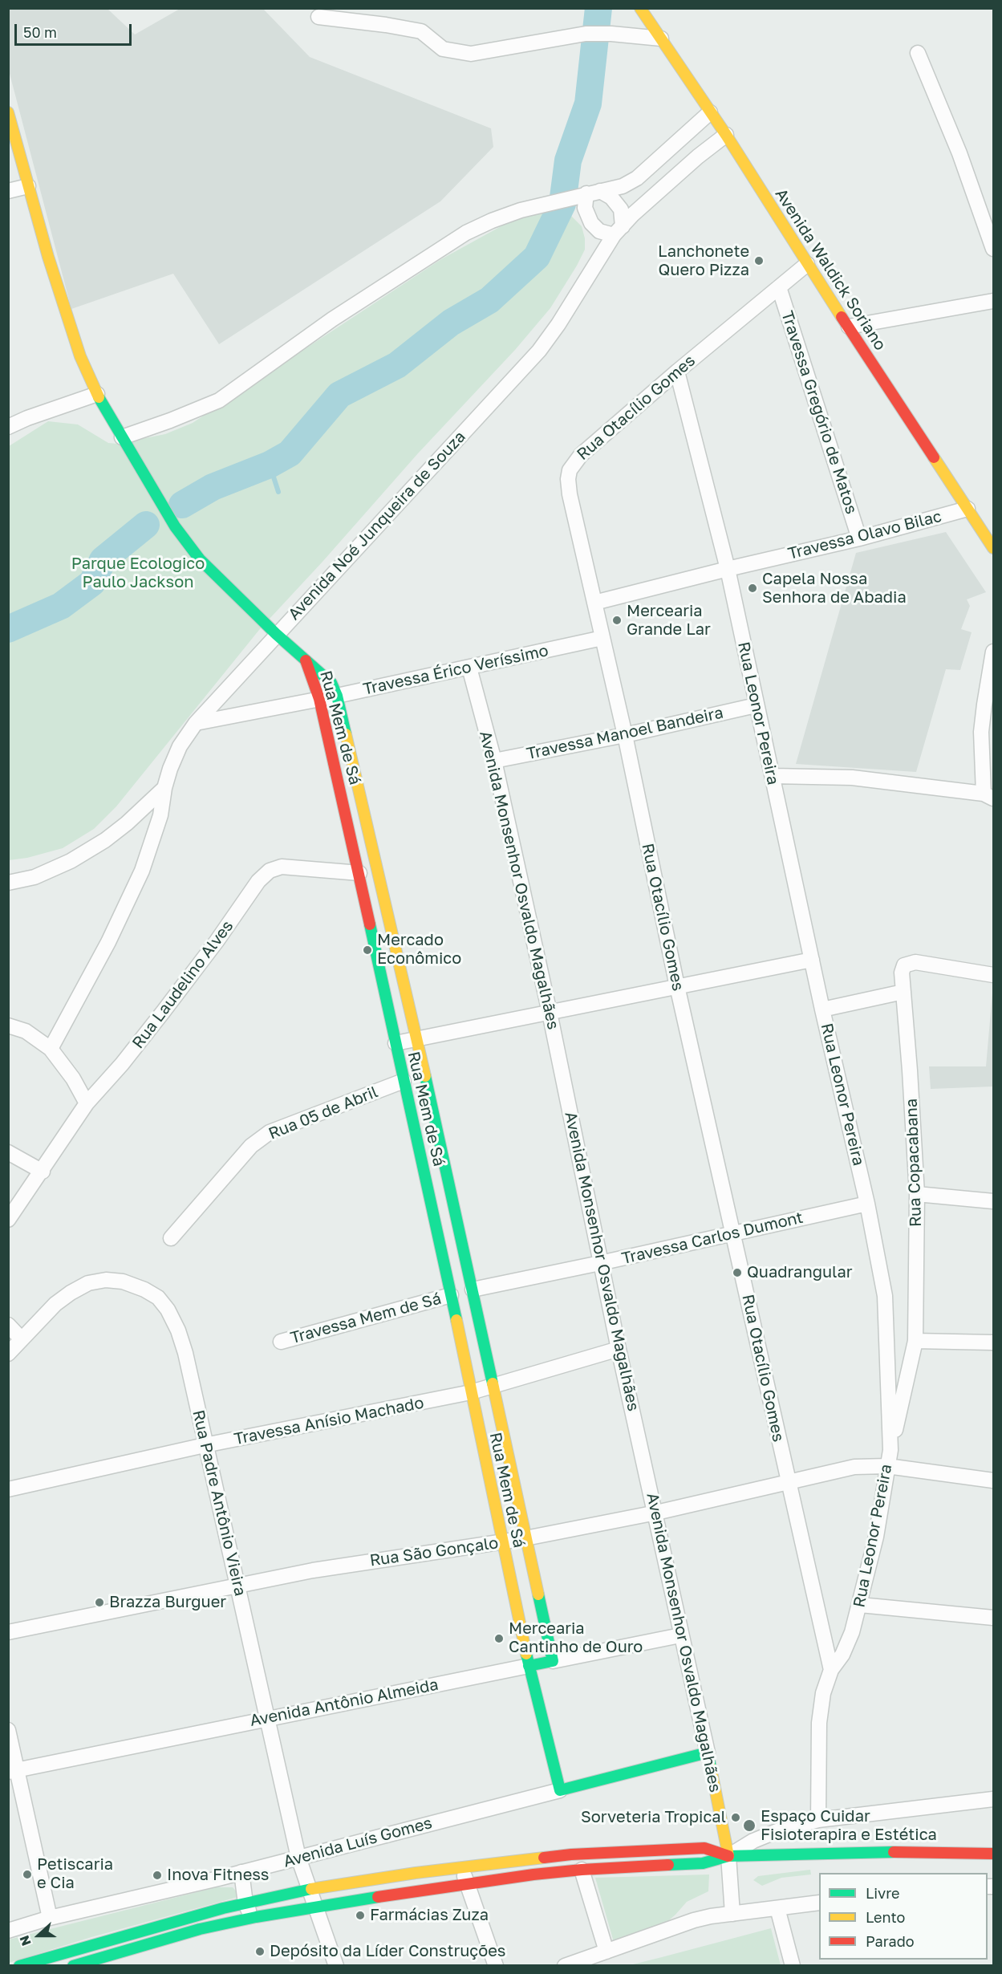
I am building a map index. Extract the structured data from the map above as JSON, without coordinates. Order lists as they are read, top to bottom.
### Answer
{
  "streets": {
    "street": [
      "Avenida Waldick Soriano",
      "Rua Otacílio Gomes",
      "Travessa Gregório de Matos",
      "Avenida Noé Junqueira de Souza",
      "Travessa Olavo Bilac",
      "Travessa Érico Veríssimo",
      "Rua Leonor Pereira",
      "Rua Mem de Sá",
      "Travessa Manoel Bandeira",
      "Avenida Monsenhor Osvaldo Magalhães",
      "Rua Laudelino Alves",
      "Rua 05 de Abril",
      "Rua Copacabana",
      "Travessa Carlos Dumont",
      "Travessa Mem de Sá",
      "Travessa Anísio Machado",
      "Rua Padre Antônio Vieira",
      "Rua São Gonçalo",
      "Avenida Antônio Almeida",
      "Avenida Luís Gomes"
    ]
  },
  "crossings": [
    ["Avenida Waldick Soriano", "Rua Otacílio Gomes"],
    ["Avenida Waldick Soriano", "Avenida Noé Junqueira de Souza"],
    ["Avenida Waldick Soriano", "Travessa Olavo Bilac"],
    ["Rua Otacílio Gomes", "Travessa Gregório de Matos"],
    ["Rua Otacílio Gomes", "Travessa Olavo Bilac"],
    ["Rua Otacílio Gomes", "Travessa Érico Veríssimo"],
    ["Rua Otacílio Gomes", "Rua Leonor Pereira"],
    ["Rua Otacílio Gomes", "Travessa Manoel Bandeira"],
    ["Rua Otacílio Gomes", "Travessa Carlos Dumont"],
    ["Rua Otacílio Gomes", "Rua São Gonçalo"],
    ["Travessa Gregório de Matos", "Travessa Olavo Bilac"],
    ["Avenida Noé Junqueira de Souza", "Travessa Érico Veríssimo"],
    ["Travessa Olavo Bilac", "Rua Leonor Pereira"],
    ["Travessa Érico Veríssimo", "Rua Mem de Sá"],
    ["Travessa Érico Veríssimo", "Avenida Monsenhor Osvaldo Magalhães"],
    ["Rua Leonor Pereira", "Travessa Manoel Bandeira"],
    ["Rua Leonor Pereira", "Rua Copacabana"],
    ["Rua Leonor Pereira", "Travessa Carlos Dumont"],
    ["Rua Leonor Pereira", "Rua São Gonçalo"],
    ["Rua Mem de Sá", "Rua Laudelino Alves"],
    ["Rua Mem de Sá", "Rua 05 de Abril"],
    ["Rua Mem de Sá", "Travessa Carlos Dumont"],
    ["Rua Mem de Sá", "Travessa Mem de Sá"],
    ["Rua Mem de Sá", "Travessa Anísio Machado"],
    ["Rua Mem de Sá", "Rua São Gonçalo"],
    ["Rua Mem de Sá", "Avenida Antônio Almeida"],
    ["Rua Mem de Sá", "Avenida Luís Gomes"],
    ["Travessa Manoel Bandeira", "Avenida Monsenhor Osvaldo Magalhães"],
    ["Avenida Monsenhor Osvaldo Magalhães", "Travessa Carlos Dumont"],
    ["Avenida Monsenhor Osvaldo Magalhães", "Travessa Anísio Machado"],
    ["Avenida Monsenhor Osvaldo Magalhães", "Rua São Gonçalo"],
    ["Avenida Monsenhor Osvaldo Magalhães", "Avenida Antônio Almeida"],
    ["Avenida Monsenhor Osvaldo Magalhães", "Avenida Luís Gomes"],
    ["Travessa Anísio Machado", "Rua Padre Antônio Vieira"],
    ["Rua Padre Antônio Vieira", "Rua São Gonçalo"],
    ["Rua Padre Antônio Vieira", "Avenida Antônio Almeida"],
    ["Rua Padre Antônio Vieira", "Avenida Luís Gomes"]
  ],
  "parks": ["Parque Ecologico Paulo Jackson"],
  "places": [
    "Lanchonete Quero Pizza",
    "Capela Nossa Senhora de Abadia",
    "Mercearia Grande Lar",
    "Mercado Econômico",
    "Quadrangular",
    "Brazza Burguer",
    "Mercearia Cantinho de Ouro",
    "Sorveteria Tropical",
    "Espaço Cuidar Fisioterapira e Estética",
    "Petiscaria e Cia",
    "Inova Fitness",
    "Farmácias Zuza",
    "Depósito da Líder Construções"
  ],
  "legend": ["Livre", "Lento", "Parado"],
  "scale_bar": "50 m",
  "north": "left"
}
